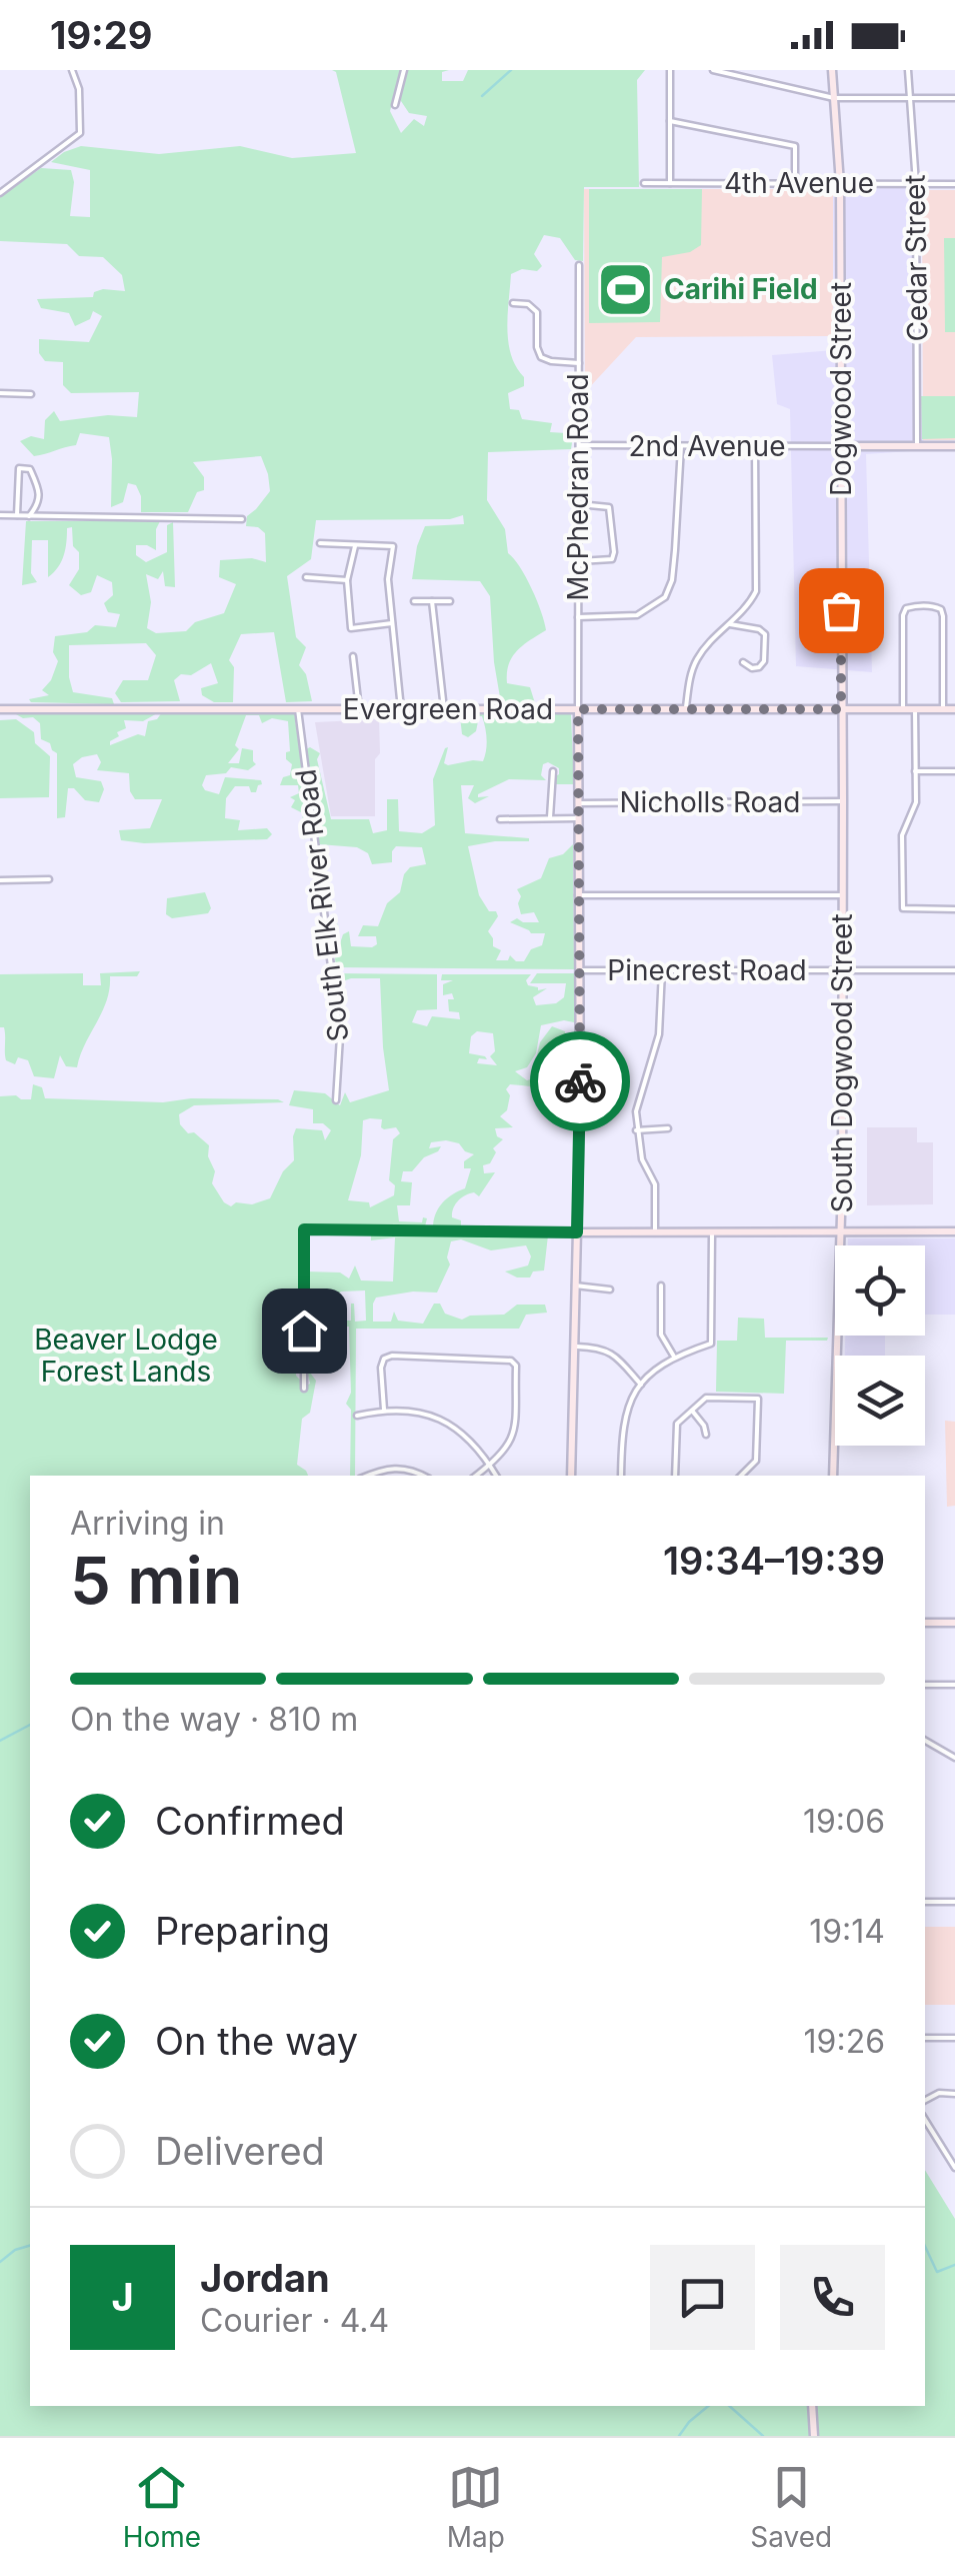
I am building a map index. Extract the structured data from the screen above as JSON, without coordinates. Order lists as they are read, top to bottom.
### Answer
{
  "streets": {
    "street": [
      "4th Avenue",
      "Cedar Street",
      "Dogwood Street",
      "2nd Avenue",
      "McPhedran Road",
      "Evergreen Road",
      "Nicholls Road",
      "South Elk River Road",
      "Pinecrest Road",
      "South Dogwood Street"
    ]
  },
  "crossings": [
    ["4th Avenue", "Cedar Street"],
    ["4th Avenue", "Dogwood Street"],
    ["Cedar Street", "2nd Avenue"],
    ["Dogwood Street", "2nd Avenue"],
    ["Dogwood Street", "Evergreen Road"],
    ["Dogwood Street", "South Dogwood Street"],
    ["2nd Avenue", "McPhedran Road"],
    ["McPhedran Road", "Evergreen Road"],
    ["Evergreen Road", "South Elk River Road"],
    ["Evergreen Road", "South Dogwood Street"],
    ["Nicholls Road", "South Dogwood Street"],
    ["Pinecrest Road", "South Dogwood Street"]
  ],
  "parks": ["Beaver Lodge Forest Lands"],
  "places": {
    "sports": ["Carihi Field"]
  },
  "page": {
    "status": "19:29",
    "heading": ["5 min", "Arriving in", "19:34–19:39"],
    "panel": ["Jordan", "Courier · 4.4"],
    "bar": "On the way · 810 m",
    "list": [
      ["Confirmed", "19:06"],
      ["Preparing", "19:14"],
      ["On the way", "19:26"],
      "Delivered"
    ],
    "round": "J",
    "tabs": ["Home", "Map", "Saved"]
  }
}
